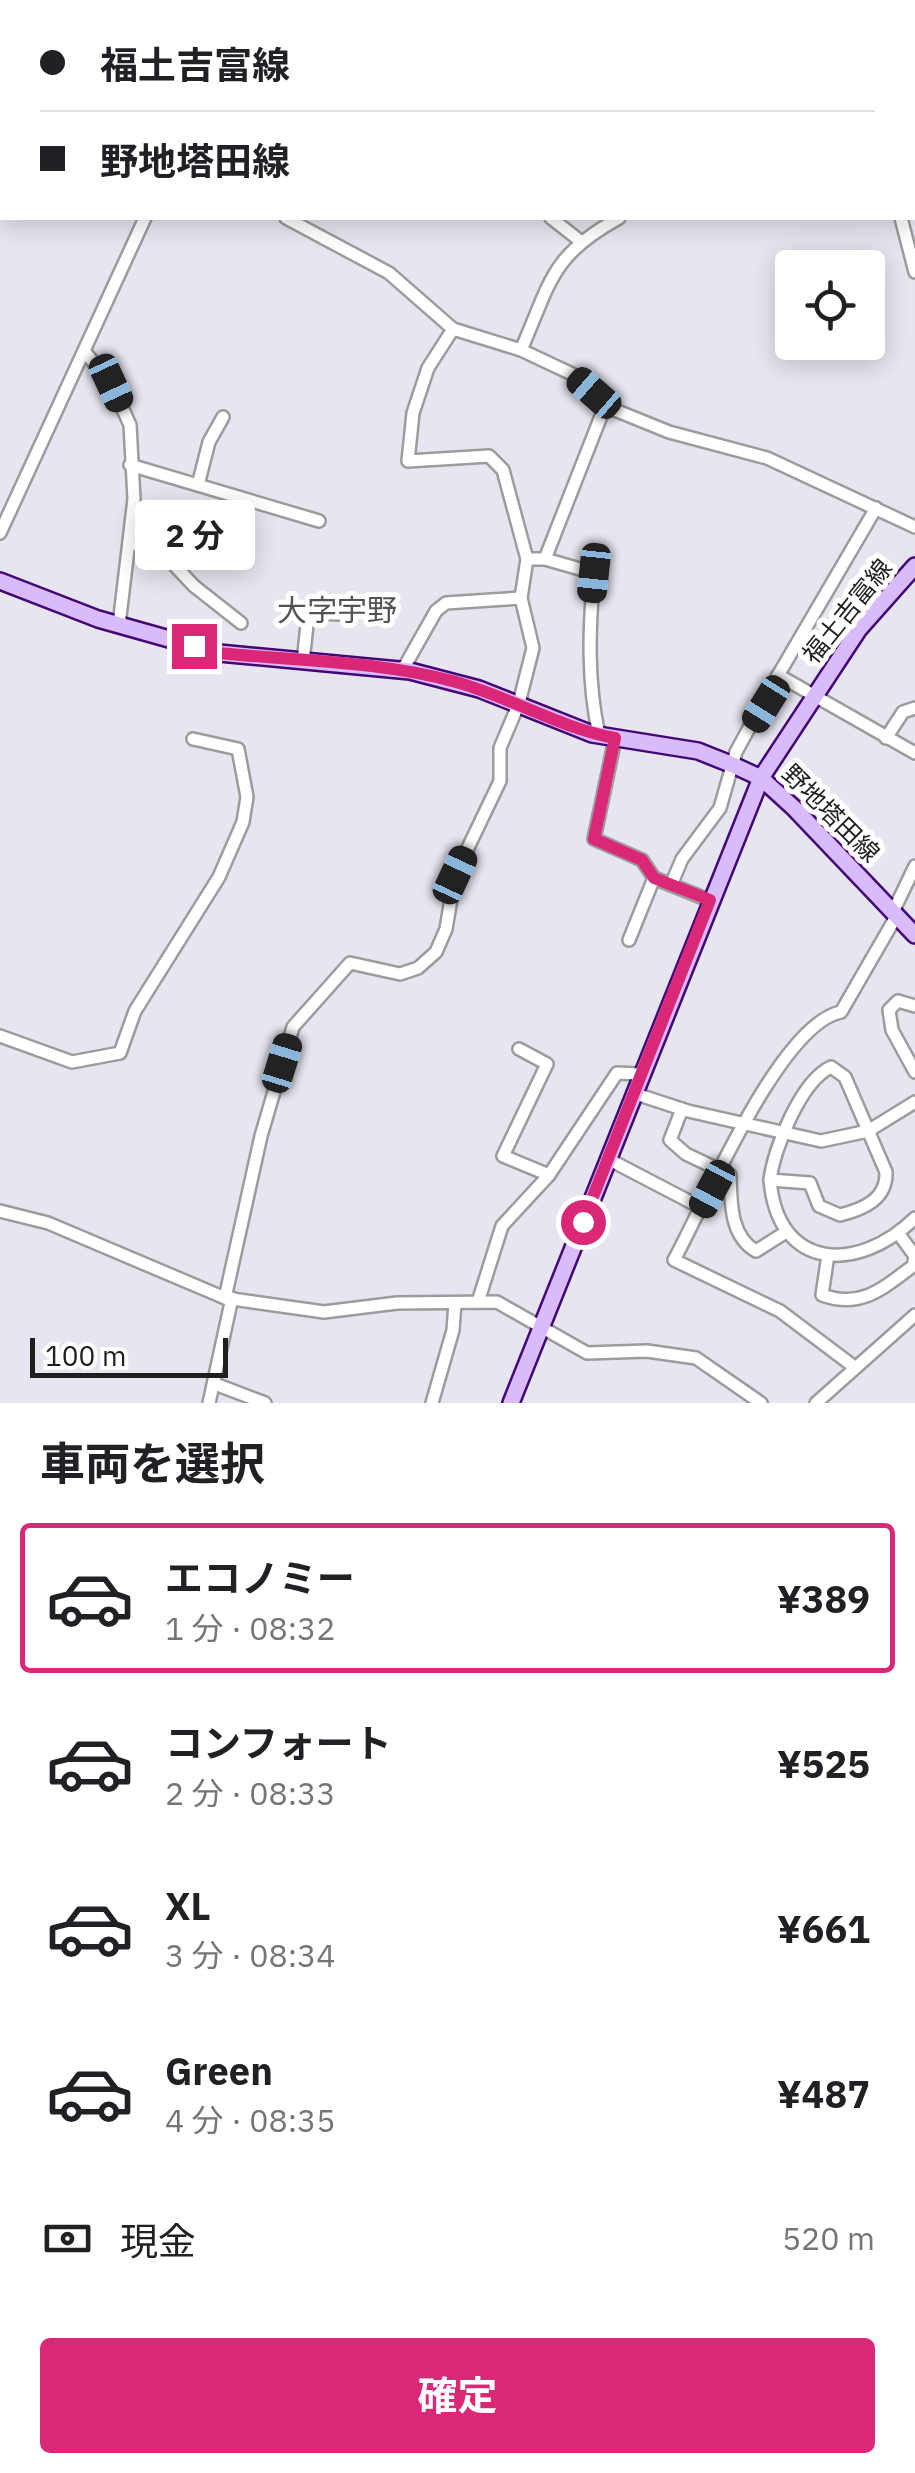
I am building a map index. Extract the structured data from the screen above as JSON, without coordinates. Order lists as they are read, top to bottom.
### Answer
{
  "streets": {
    "main road": ["福土吉富線", "野地塔田線"]
  },
  "crossings": [
    ["福土吉富線", "野地塔田線"]
  ],
  "districts": ["大字宇野"],
  "scale_bar": "100 m",
  "page": {
    "banner": ["福土吉富線", "野地塔田線"],
    "bubble": "2 分",
    "scale": "100 m",
    "heading": "車両を選択",
    "list": [
      {
        "name": "エコノミー",
        "note": "1 分 · 08:32",
        "value": "¥389"
      },
      {
        "name": "コンフォート",
        "note": "2 分 · 08:33",
        "value": "¥525"
      },
      {
        "name": "XL",
        "note": "3 分 · 08:34",
        "value": "¥661"
      },
      {
        "name": "Green",
        "note": "4 分 · 08:35",
        "value": "¥487"
      }
    ],
    "pay": ["現金", "520 m"],
    "buttons": "確定"
  }
}
